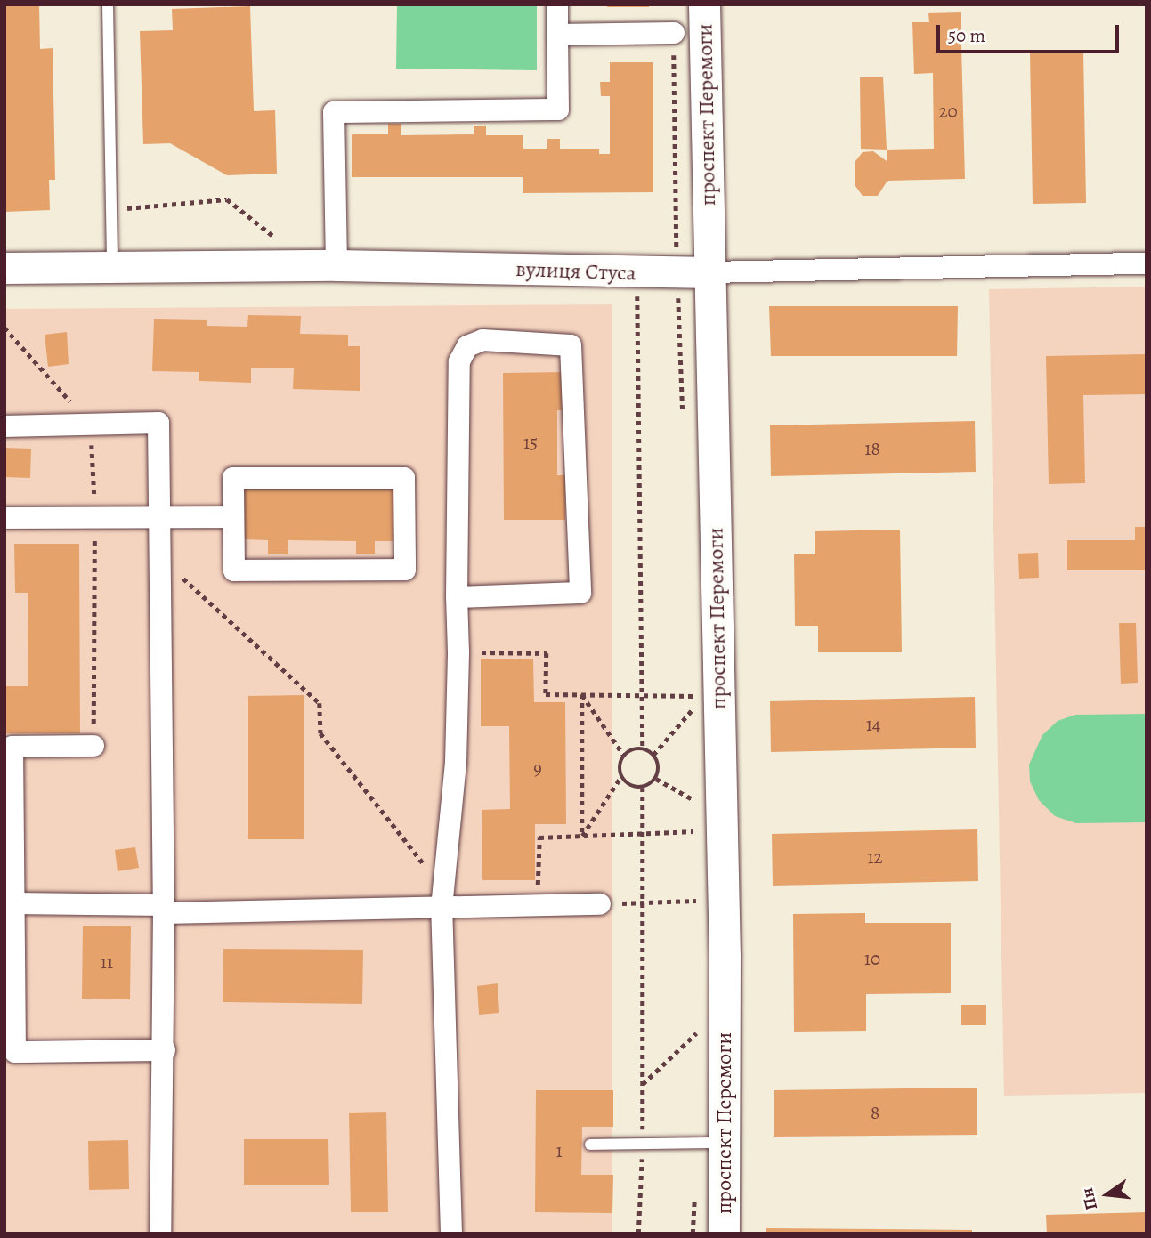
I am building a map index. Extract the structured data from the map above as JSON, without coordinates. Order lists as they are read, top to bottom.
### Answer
{
  "streets": {
    "street": ["проспект Перемоги", "вулиця Стуса"]
  },
  "crossings": [
    ["проспект Перемоги", "вулиця Стуса"]
  ],
  "house_numbers": [
    "20",
    "15",
    "18",
    "14",
    "9",
    "12",
    "10",
    "11",
    "8",
    "1"
  ],
  "scale_bar": "50 m",
  "north": "left"
}
